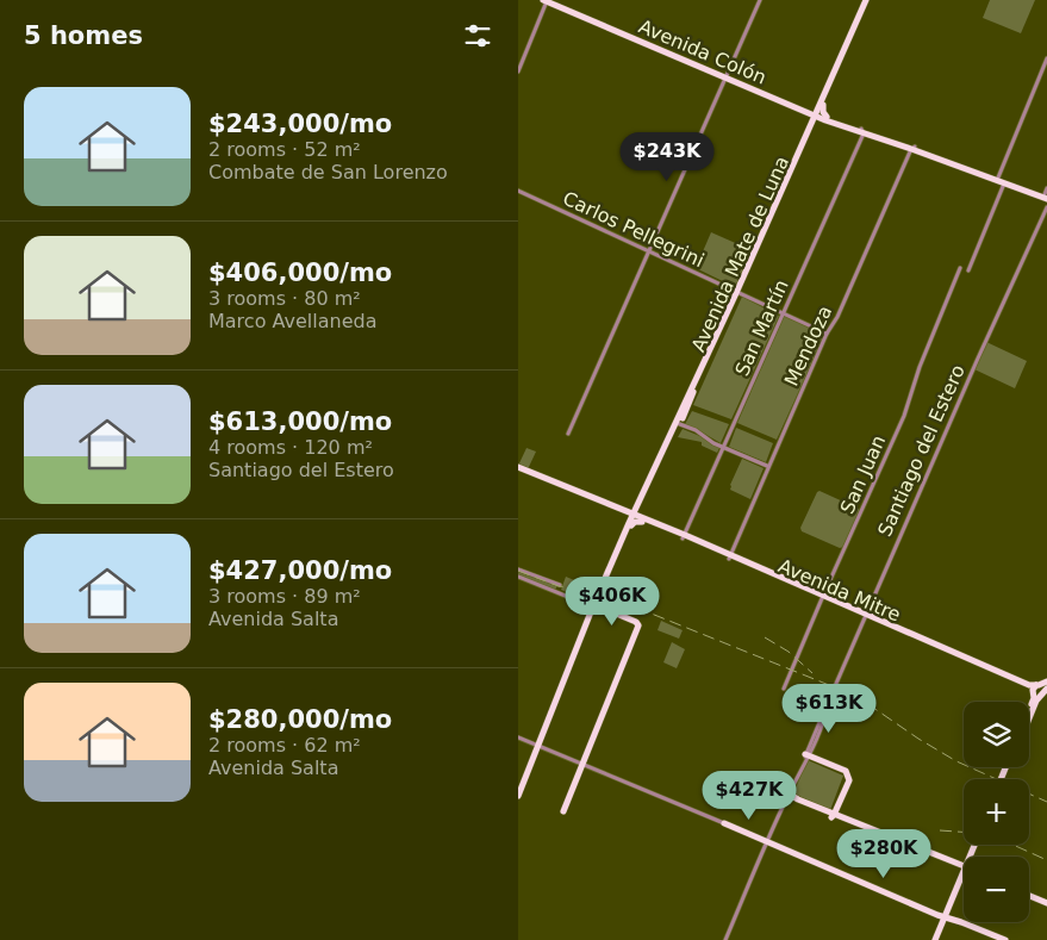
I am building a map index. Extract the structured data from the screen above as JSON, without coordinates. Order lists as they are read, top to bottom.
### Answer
{
  "streets": {
    "main road": ["Avenida Colón", "Avenida Mate de Luna", "Avenida Mitre"],
    "street": [
      "Carlos Pellegrini",
      "San Martín",
      "Mendoza",
      "Santiago del Estero",
      "San Juan"
    ]
  },
  "crossings": [
    ["Avenida Colón", "Avenida Mate de Luna"],
    ["Avenida Colón", "San Martín"],
    ["Avenida Colón", "Mendoza"],
    ["Carlos Pellegrini", "Avenida Mate de Luna"],
    ["Carlos Pellegrini", "San Martín"],
    ["Carlos Pellegrini", "Mendoza"],
    ["Avenida Mate de Luna", "Avenida Mitre"],
    ["San Martín", "Avenida Mitre"],
    ["Mendoza", "Avenida Mitre"],
    ["Santiago del Estero", "Avenida Mitre"],
    ["San Juan", "Avenida Mitre"]
  ],
  "page": {
    "heading": "5 homes",
    "list": [
      {
        "name": "$243,000/mo",
        "note": "2 rooms · 52 m² · Combate de San Lorenzo"
      },
      {
        "name": "$406,000/mo",
        "note": "3 rooms · 80 m² · Marco Avellaneda"
      },
      {
        "name": "$613,000/mo",
        "note": "4 rooms · 120 m² · Santiago del Estero"
      },
      {
        "name": "$427,000/mo",
        "note": "3 rooms · 89 m² · Avenida Salta"
      },
      {
        "name": "$280,000/mo",
        "note": "2 rooms · 62 m² · Avenida Salta"
      }
    ],
    "price": [
      "$243K",
      "$406K",
      "$613K",
      "$427K",
      "$280K"
    ],
    "map_buttons": ["+", "−"]
  }
}
